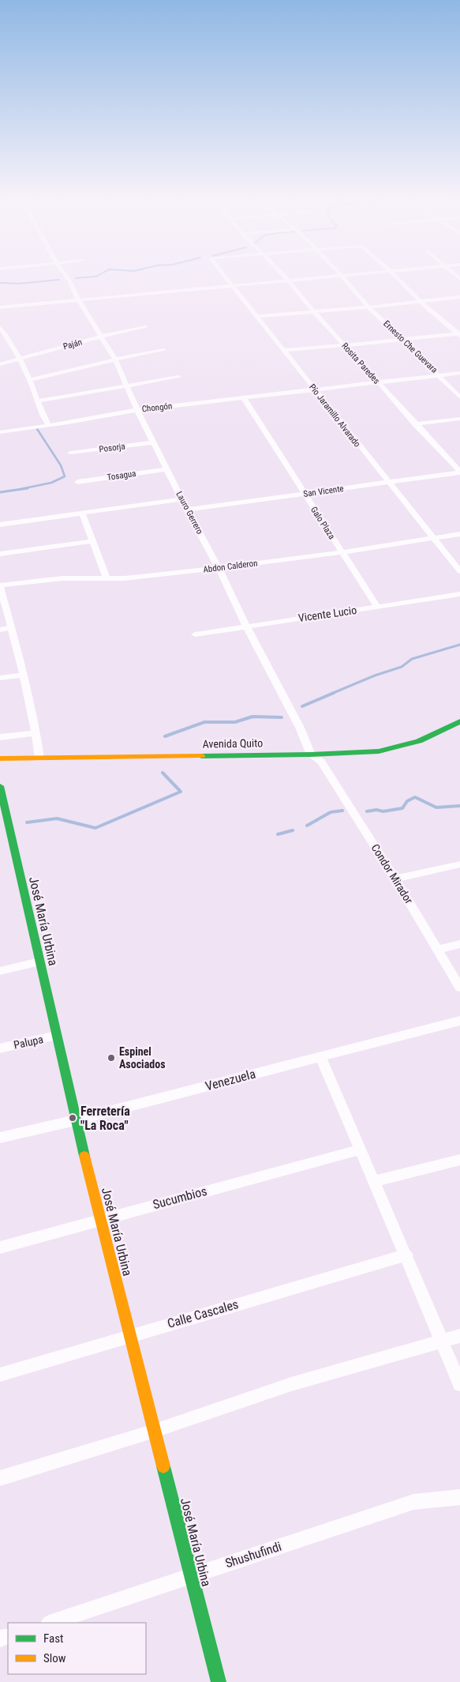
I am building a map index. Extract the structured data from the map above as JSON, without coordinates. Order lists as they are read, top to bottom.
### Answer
{
  "streets": {
    "main road": ["Avenida Quito", "José María Urbina"],
    "street": [
      "Paján",
      "Ernesto Che Guevara",
      "Rosita Paredes",
      "Chongón",
      "Pío Jaramillo Alvarado",
      "Posorja",
      "Tosagua",
      "San Vicente",
      "Lauro Gerrero",
      "Galo Plaza",
      "Abdon Calderon",
      "Vicente Lucio",
      "Condor Mirador",
      "Palupa",
      "Venezuela",
      "Sucumbios",
      "Calle Cascales",
      "Shushufindi"
    ]
  },
  "crossings": [
    ["Paján", "Lauro Gerrero"],
    ["Ernesto Che Guevara", "Chongón"],
    ["Rosita Paredes", "Chongón"],
    ["Rosita Paredes", "San Vicente"],
    ["Chongón", "Pío Jaramillo Alvarado"],
    ["Chongón", "Lauro Gerrero"],
    ["Chongón", "Galo Plaza"],
    ["Pío Jaramillo Alvarado", "San Vicente"],
    ["Pío Jaramillo Alvarado", "Abdon Calderon"],
    ["Posorja", "Lauro Gerrero"],
    ["Tosagua", "Lauro Gerrero"],
    ["San Vicente", "Lauro Gerrero"],
    ["San Vicente", "Galo Plaza"],
    ["Lauro Gerrero", "Abdon Calderon"],
    ["Lauro Gerrero", "Vicente Lucio"],
    ["Lauro Gerrero", "Avenida Quito"],
    ["Lauro Gerrero", "Condor Mirador"],
    ["Galo Plaza", "Abdon Calderon"],
    ["Galo Plaza", "Vicente Lucio"],
    ["Avenida Quito", "Condor Mirador"],
    ["José María Urbina", "Palupa"],
    ["José María Urbina", "Venezuela"],
    ["José María Urbina", "Sucumbios"],
    ["José María Urbina", "Calle Cascales"],
    ["José María Urbina", "Shushufindi"]
  ],
  "places": ["Espinel Asociados", "Ferretería \"La Roca\""],
  "legend": ["Fast", "Slow"]
}
